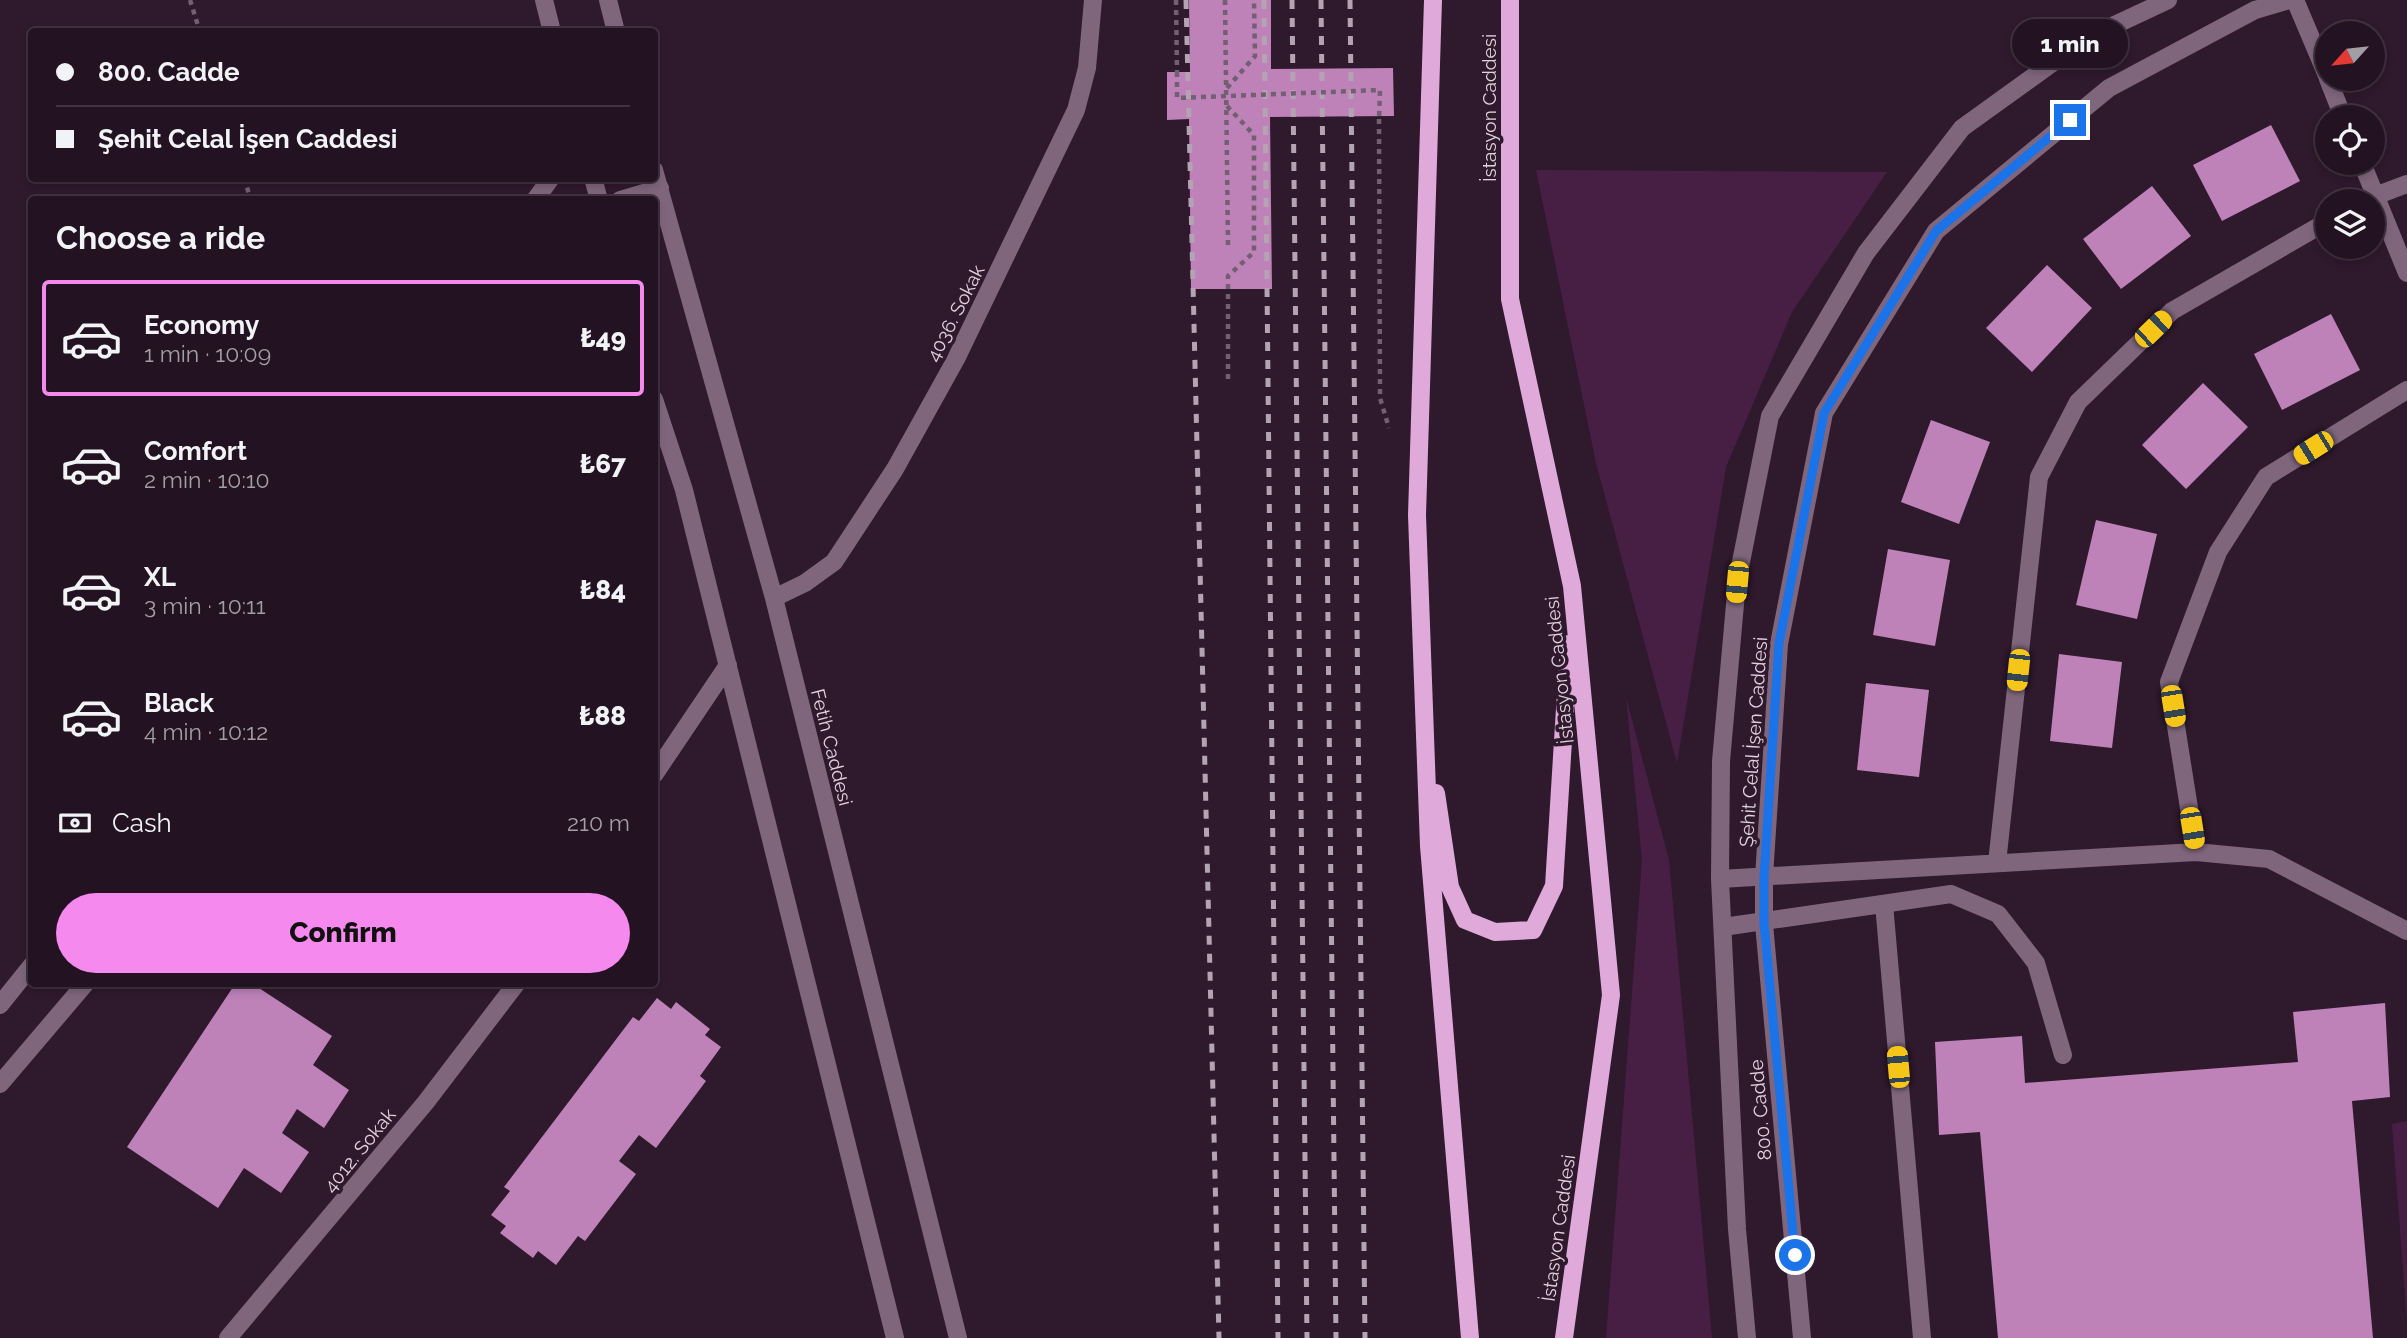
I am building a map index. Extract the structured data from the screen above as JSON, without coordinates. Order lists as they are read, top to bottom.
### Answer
{
  "streets": {
    "main road": ["İstasyon Caddesi"],
    "street": [
      "4036. Sokak",
      "Şehit Celal İşen Caddesi",
      "Fetih Caddesi",
      "800. Cadde",
      "4012. Sokak"
    ]
  },
  "crossings": [
    ["4036. Sokak", "Fetih Caddesi"],
    ["Şehit Celal İşen Caddesi", "800. Cadde"]
  ],
  "north": "bottom left",
  "page": {
    "bubble": "1 min",
    "banner": ["800. Cadde", "Şehit Celal İşen Caddesi"],
    "heading": "Choose a ride",
    "list": [
      {
        "name": "Economy",
        "note": "1 min · 10:09",
        "value": "₺49"
      },
      {
        "name": "Comfort",
        "note": "2 min · 10:10",
        "value": "₺67"
      },
      {
        "name": "XL",
        "note": "3 min · 10:11",
        "value": "₺84"
      },
      {
        "name": "Black",
        "note": "4 min · 10:12",
        "value": "₺88"
      }
    ],
    "pay": ["Cash", "210 m"],
    "buttons": "Confirm"
  }
}
